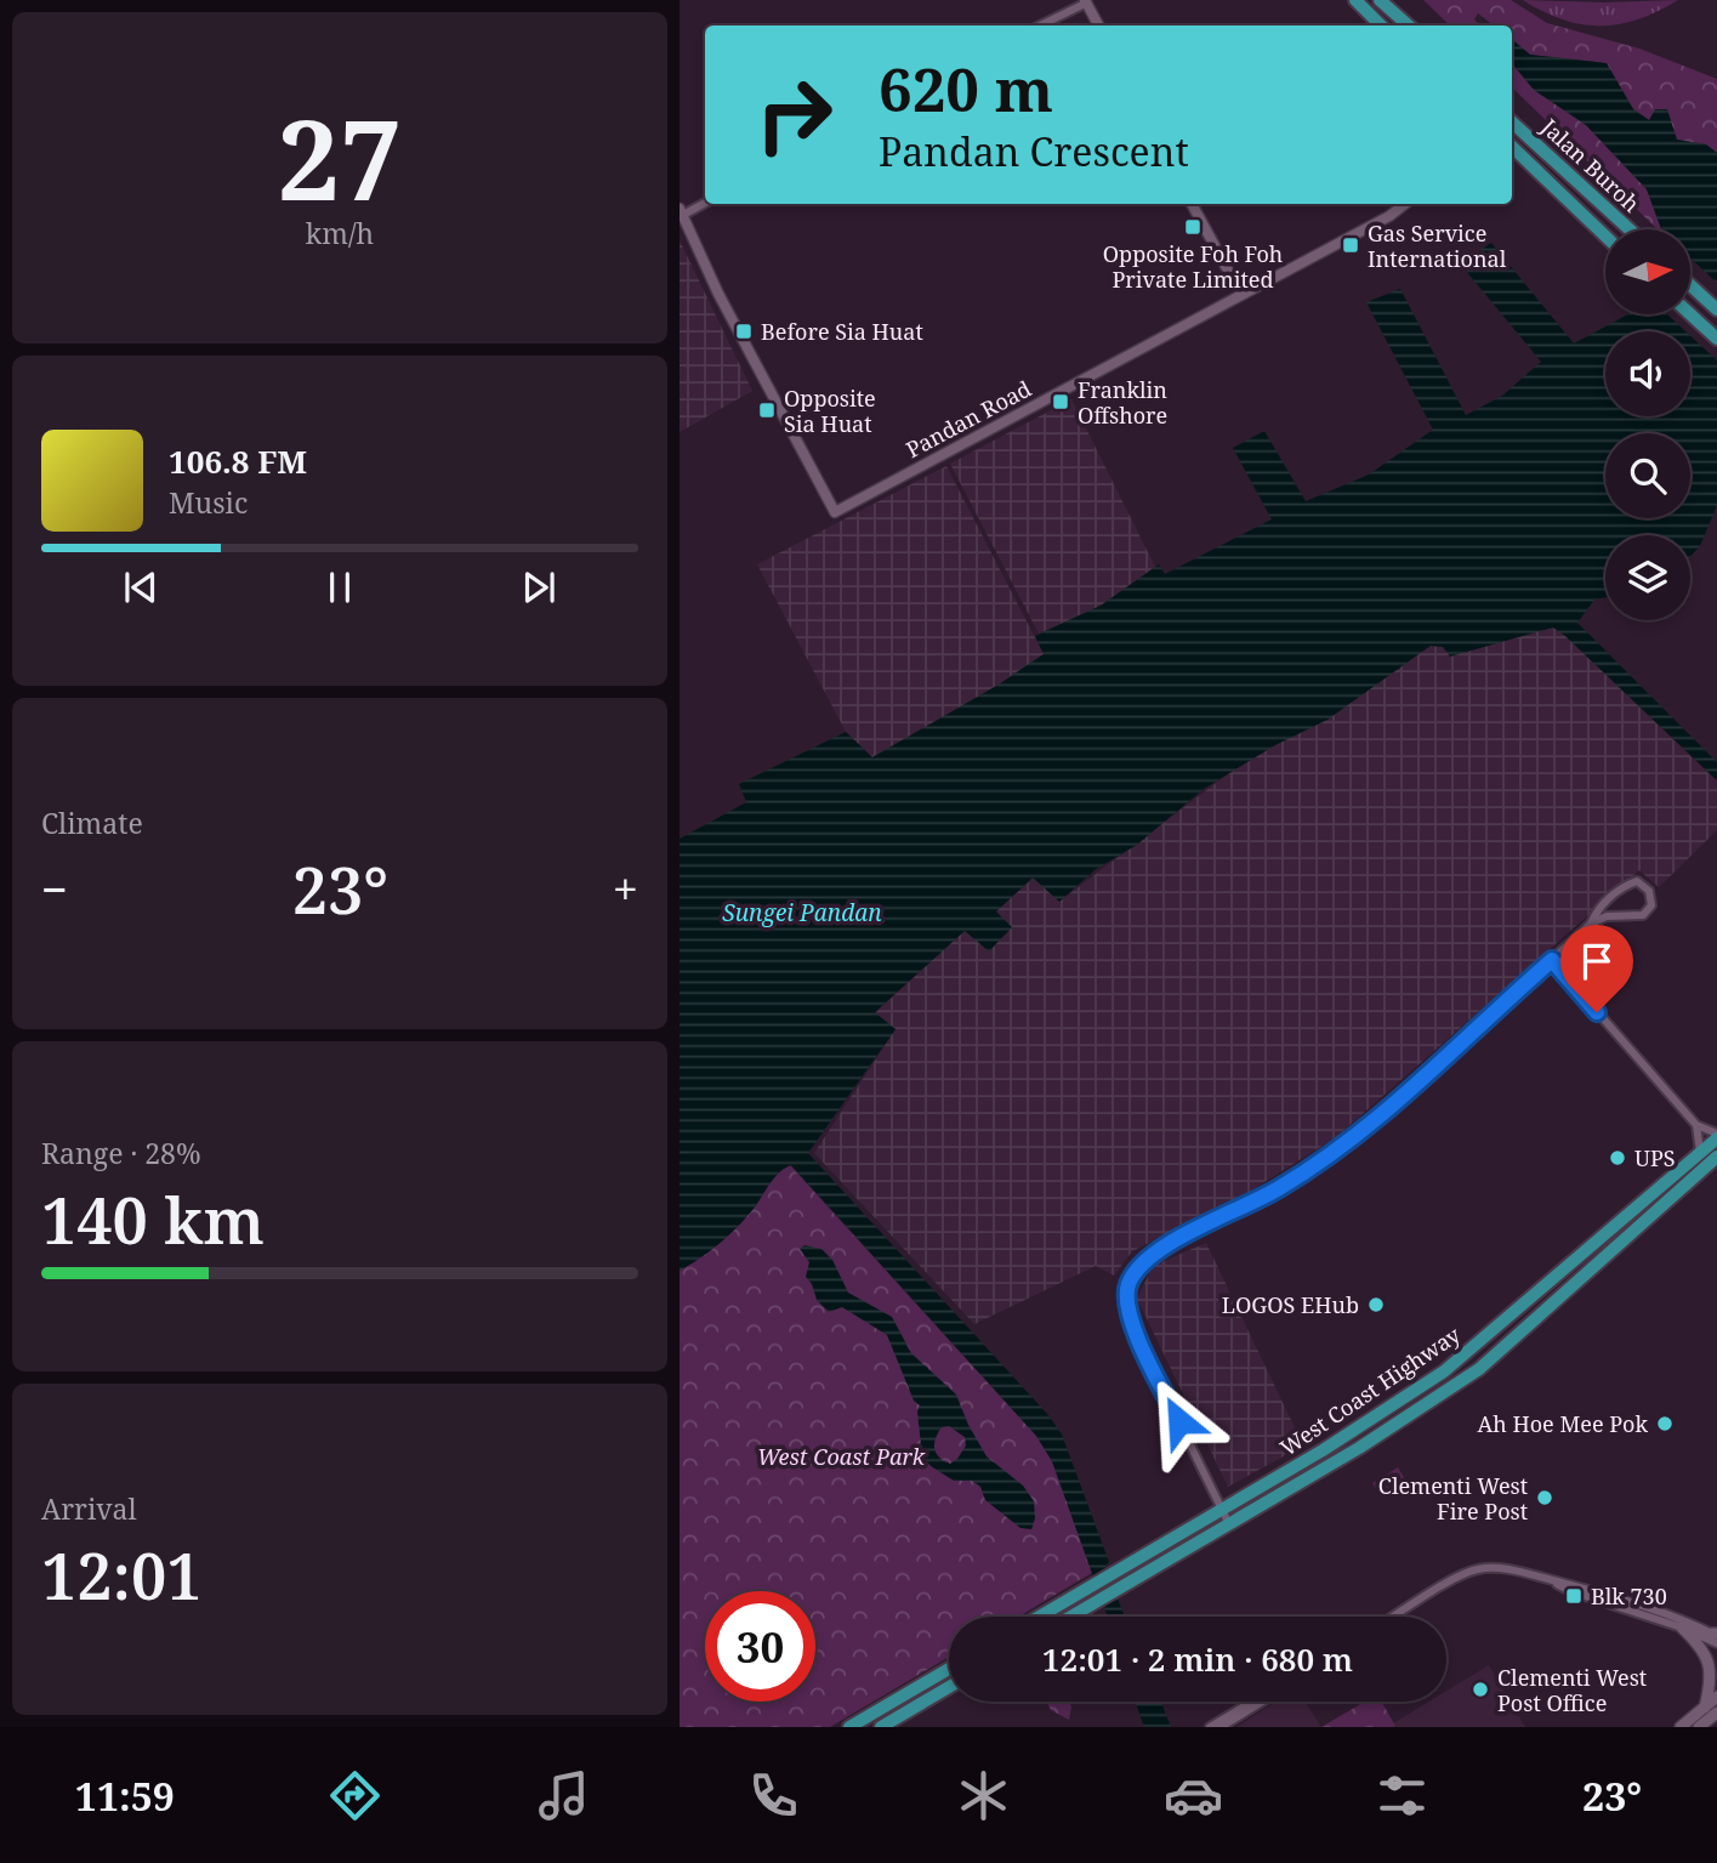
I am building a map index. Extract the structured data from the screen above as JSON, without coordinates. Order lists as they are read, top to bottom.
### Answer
{
  "streets": {
    "highway": ["Jalan Buroh", "West Coast Highway"],
    "street": ["Pandan Road"]
  },
  "water": ["Sungei Pandan"],
  "parks": ["West Coast Park"],
  "places": {
    "transit": [
      "Opposite Foh Foh Private Limited",
      "Gas Service International",
      "Before Sia Huat",
      "Franklin Offshore",
      "Opposite Sia Huat",
      "Blk 730"
    ],
    "other": [
      "UPS",
      "LOGOS EHub",
      "Ah Hoe Mee Pok",
      "Clementi West Fire Post",
      "Clementi West Post Office"
    ]
  },
  "north": "right",
  "page": {
    "tile": [
      ["27", "km/h"],
      "Climate",
      ["Range · 28%", "140 km"],
      ["Arrival", "12:01"]
    ],
    "turn": ["620 m", "Pandan Crescent"],
    "song": ["106.8 FM", "Music"],
    "heat": ["−", "23°", "+"],
    "limit": "30",
    "trip": "12:01 · 2 min · 680 m",
    "tabs": ["11:59", "23°"]
  }
}
